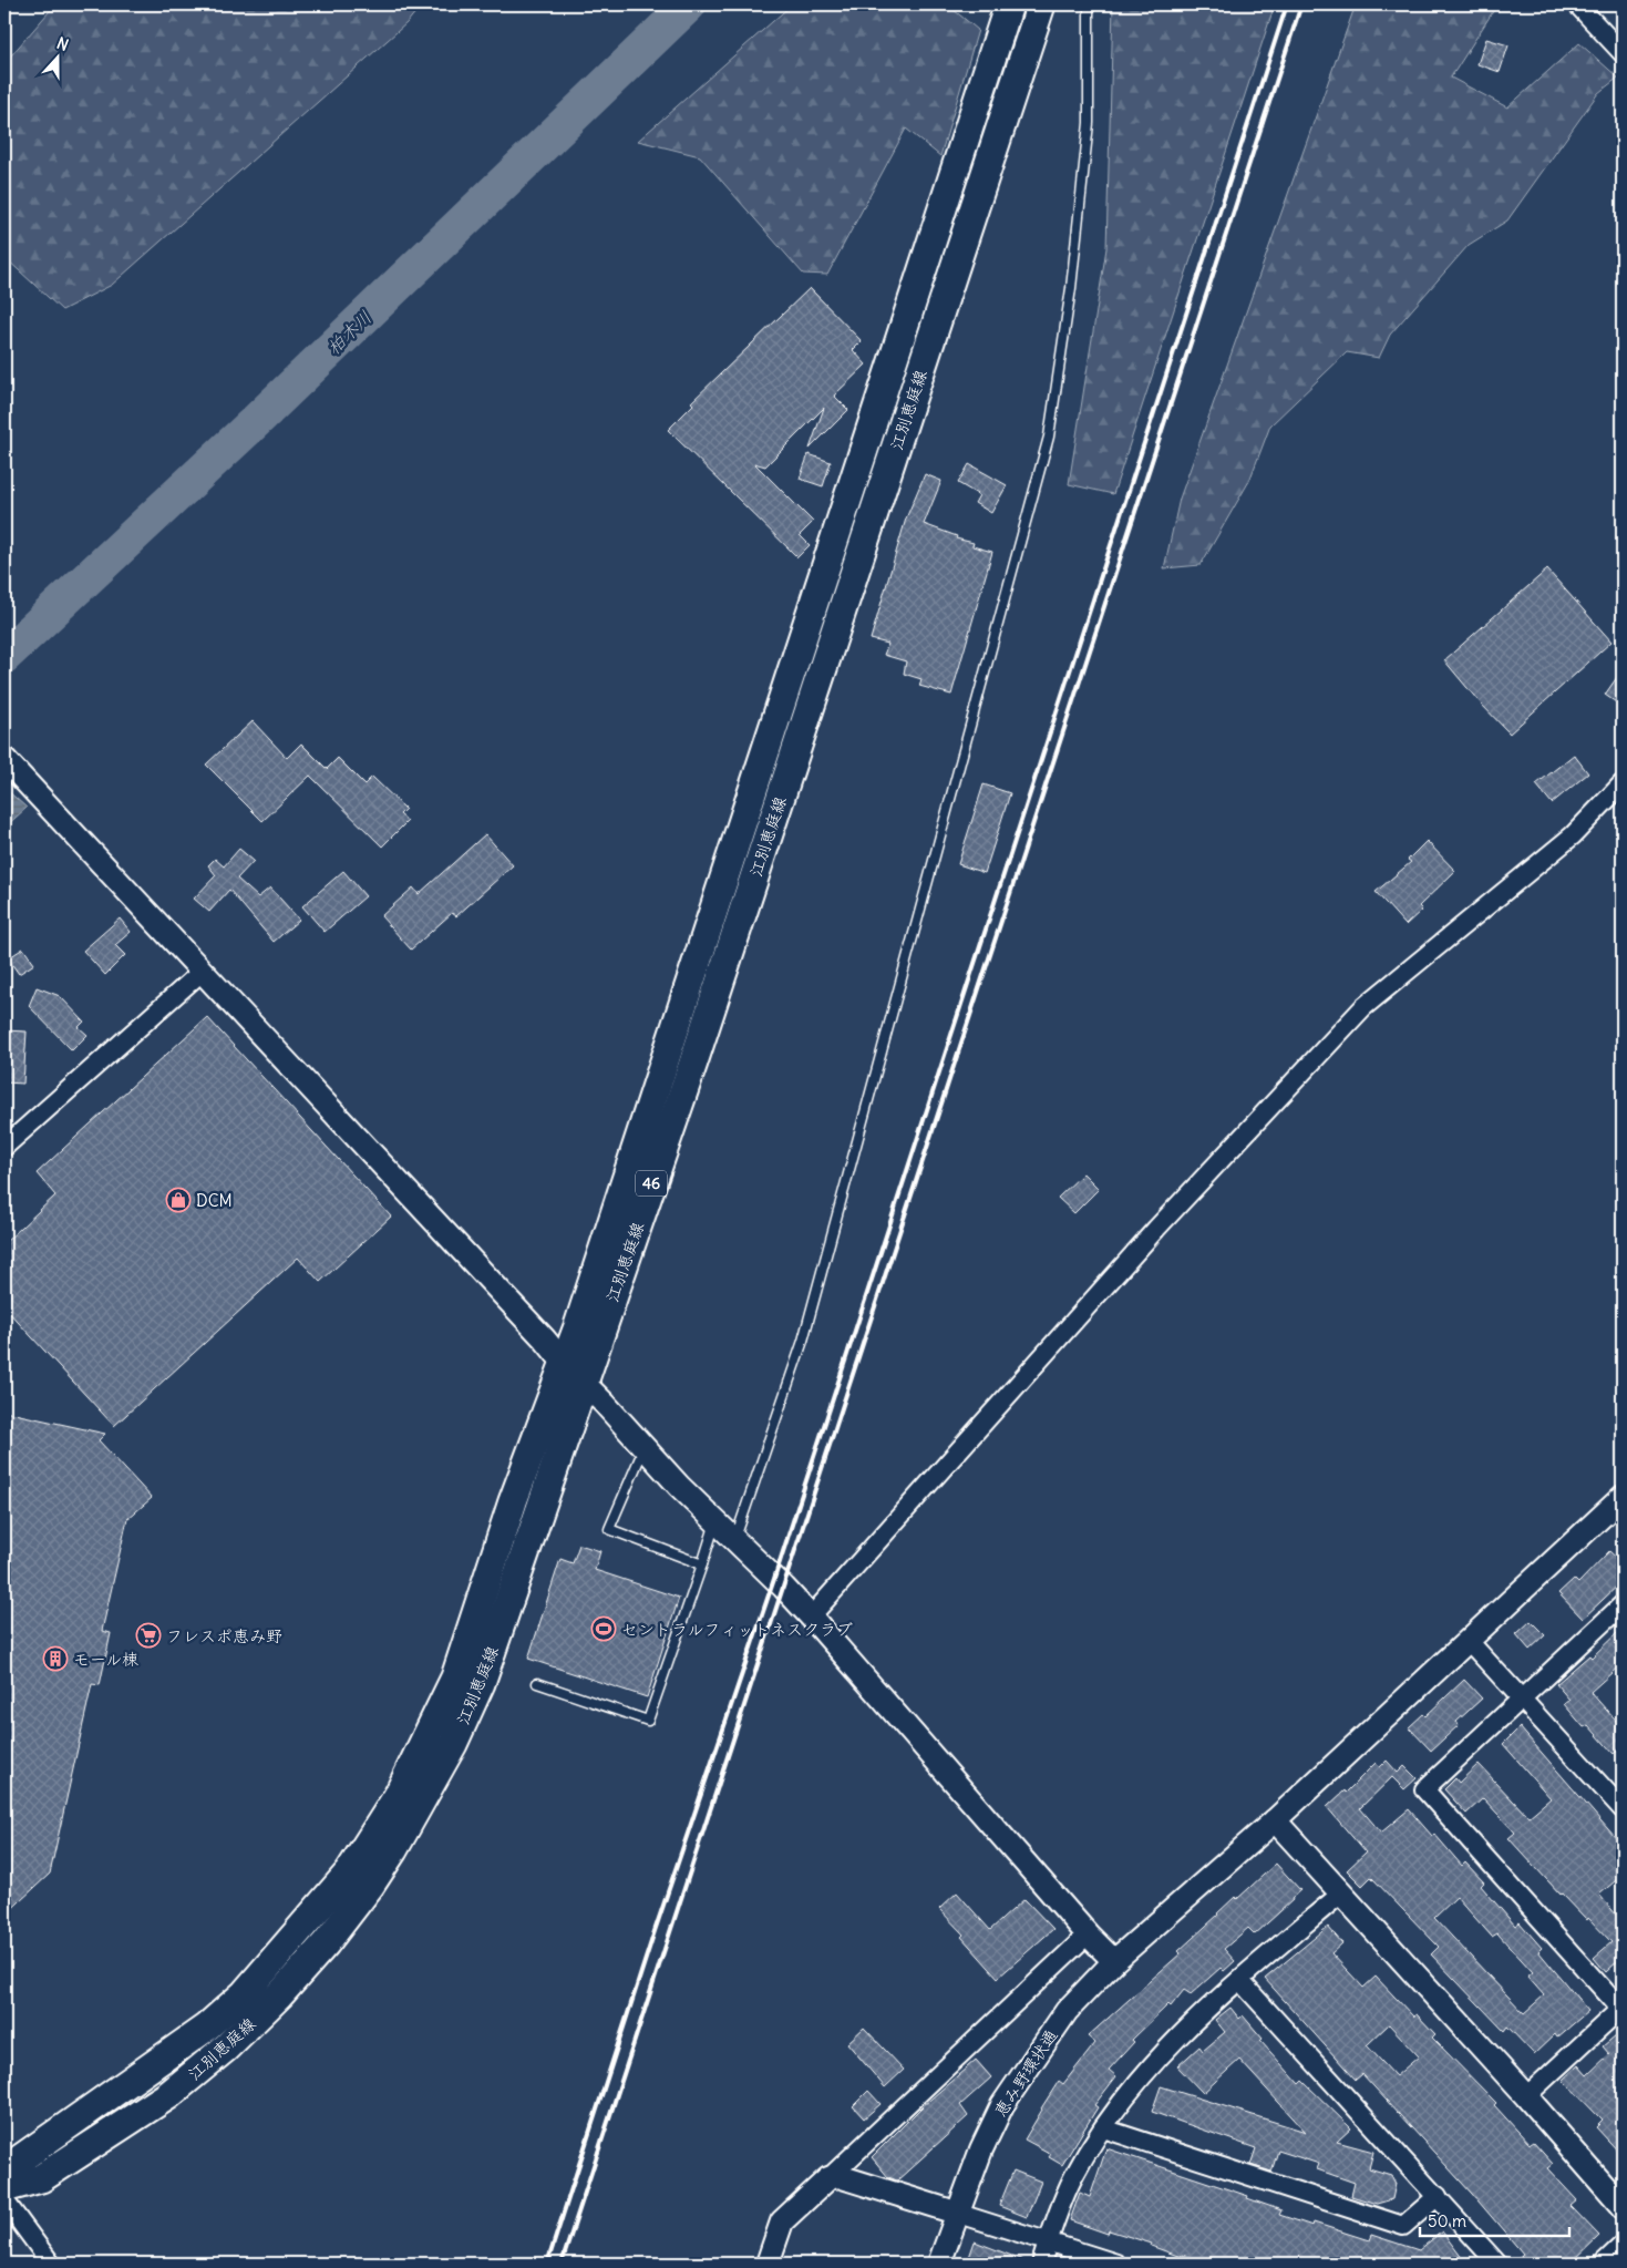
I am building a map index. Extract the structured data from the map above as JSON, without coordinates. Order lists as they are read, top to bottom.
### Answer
{
  "streets": {
    "main road": ["江別恵庭線", "46"],
    "street": ["恵み野環状通"]
  },
  "water": ["柏木川"],
  "places": {
    "shop": ["DCM"],
    "sports": ["セントラルフィットネスクラブ"],
    "supermarket": ["フレスポ恵み野"],
    "building": ["モール棟"]
  },
  "scale_bar": "50 m",
  "north": "top"
}
